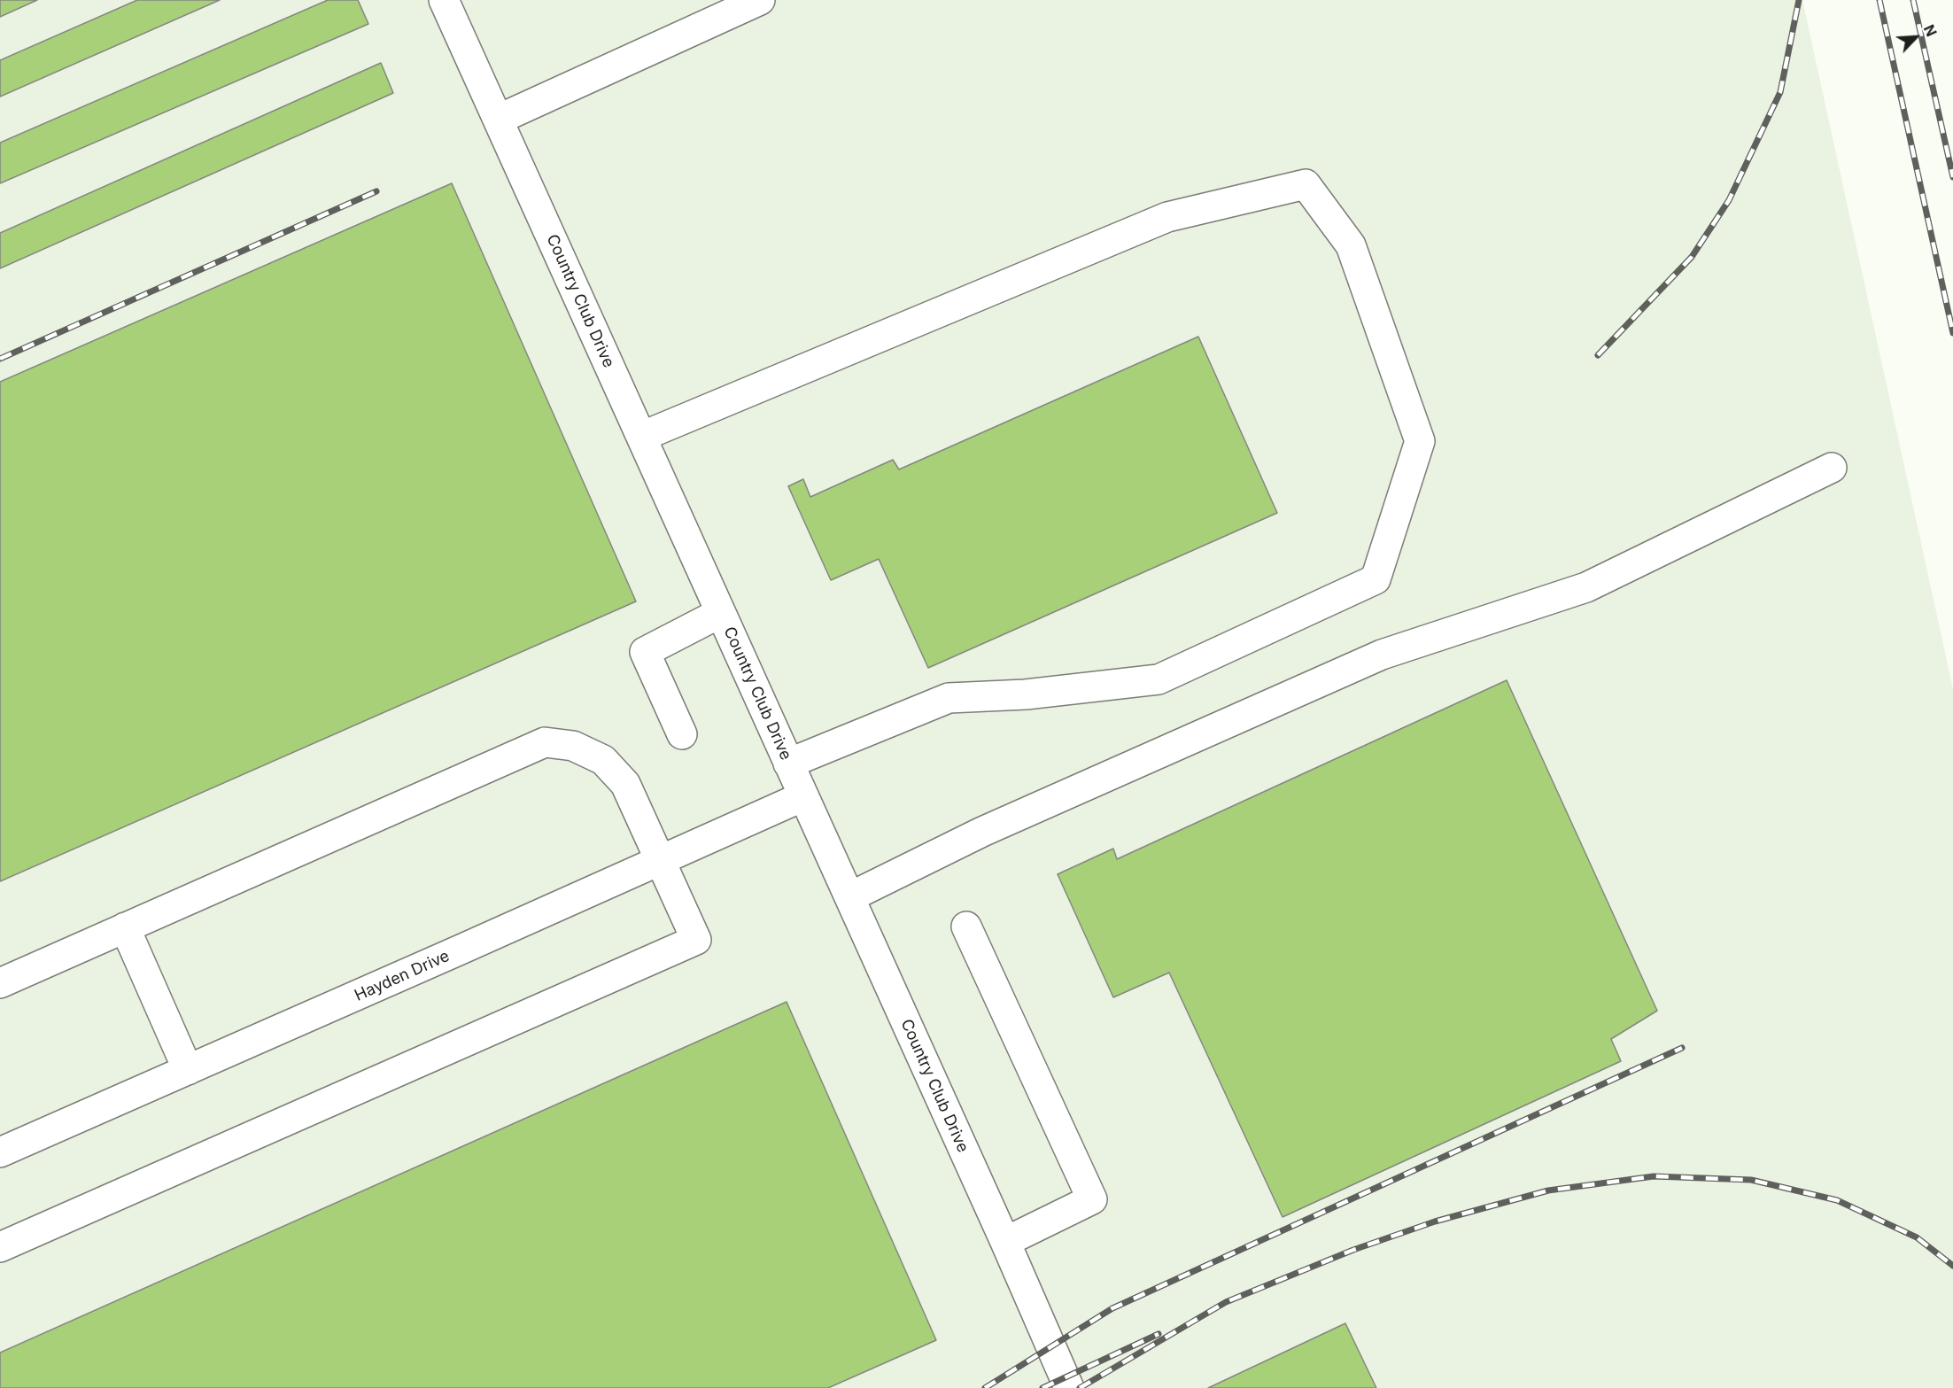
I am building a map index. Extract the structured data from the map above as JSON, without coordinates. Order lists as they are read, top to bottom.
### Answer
{
  "streets": {
    "street": ["Country Club Drive", "Hayden Drive"]
  },
  "crossings": [
    ["Country Club Drive", "Hayden Drive"]
  ],
  "north": "top right"
}
